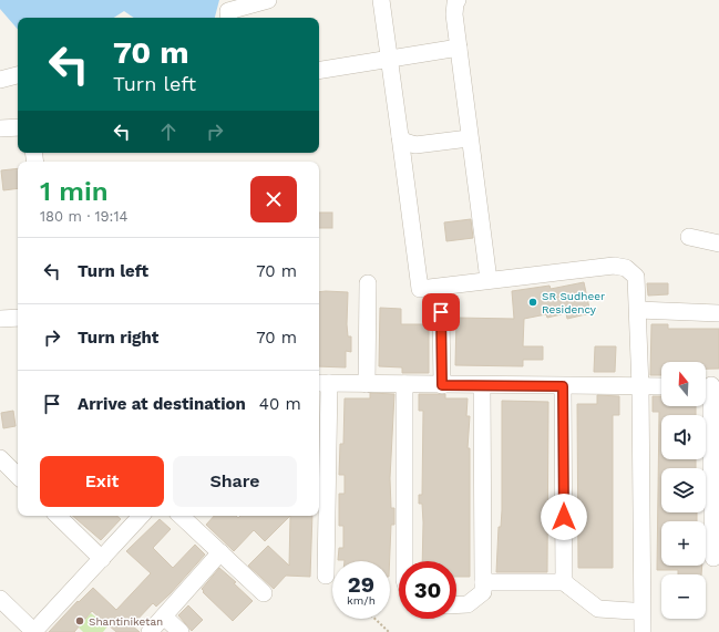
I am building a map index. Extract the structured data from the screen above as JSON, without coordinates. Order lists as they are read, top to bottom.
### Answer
{
  "places": ["SR Sudheer Residency", "Shantiniketan"],
  "north": "top",
  "page": {
    "turn": ["70 m", "Turn left"],
    "heading": ["1 min", "180 m · 19:14"],
    "list": [
      {
        "name": "Turn left",
        "value": "70 m"
      },
      {
        "name": "Turn right",
        "value": "70 m"
      },
      {
        "name": "Arrive at destination",
        "value": "40 m"
      }
    ],
    "map_buttons": ["+", "−"],
    "buttons": ["Exit", "Share"],
    "speed": "29 km/h",
    "limit": "30"
  }
}
